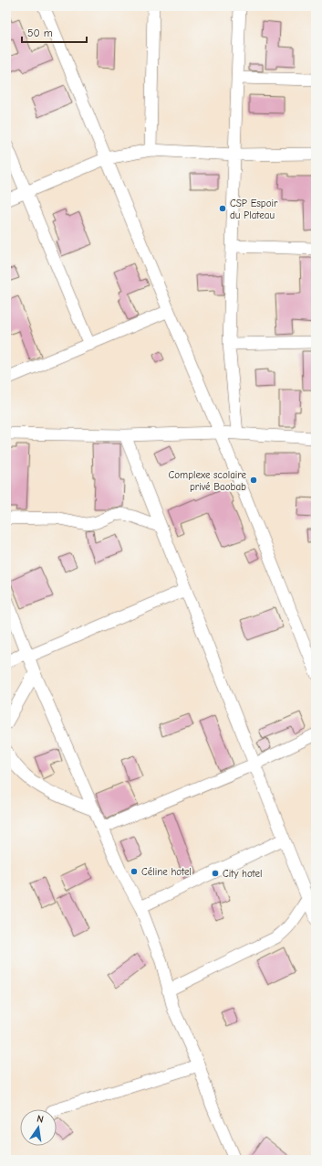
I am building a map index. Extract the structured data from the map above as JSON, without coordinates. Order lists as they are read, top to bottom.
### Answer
{
  "places": [
    "CSP Espoir du Plateau",
    "Complexe scolaire privé Baobab",
    "Céline hotel",
    "City hotel"
  ],
  "scale_bar": "50 m",
  "north": "top"
}
